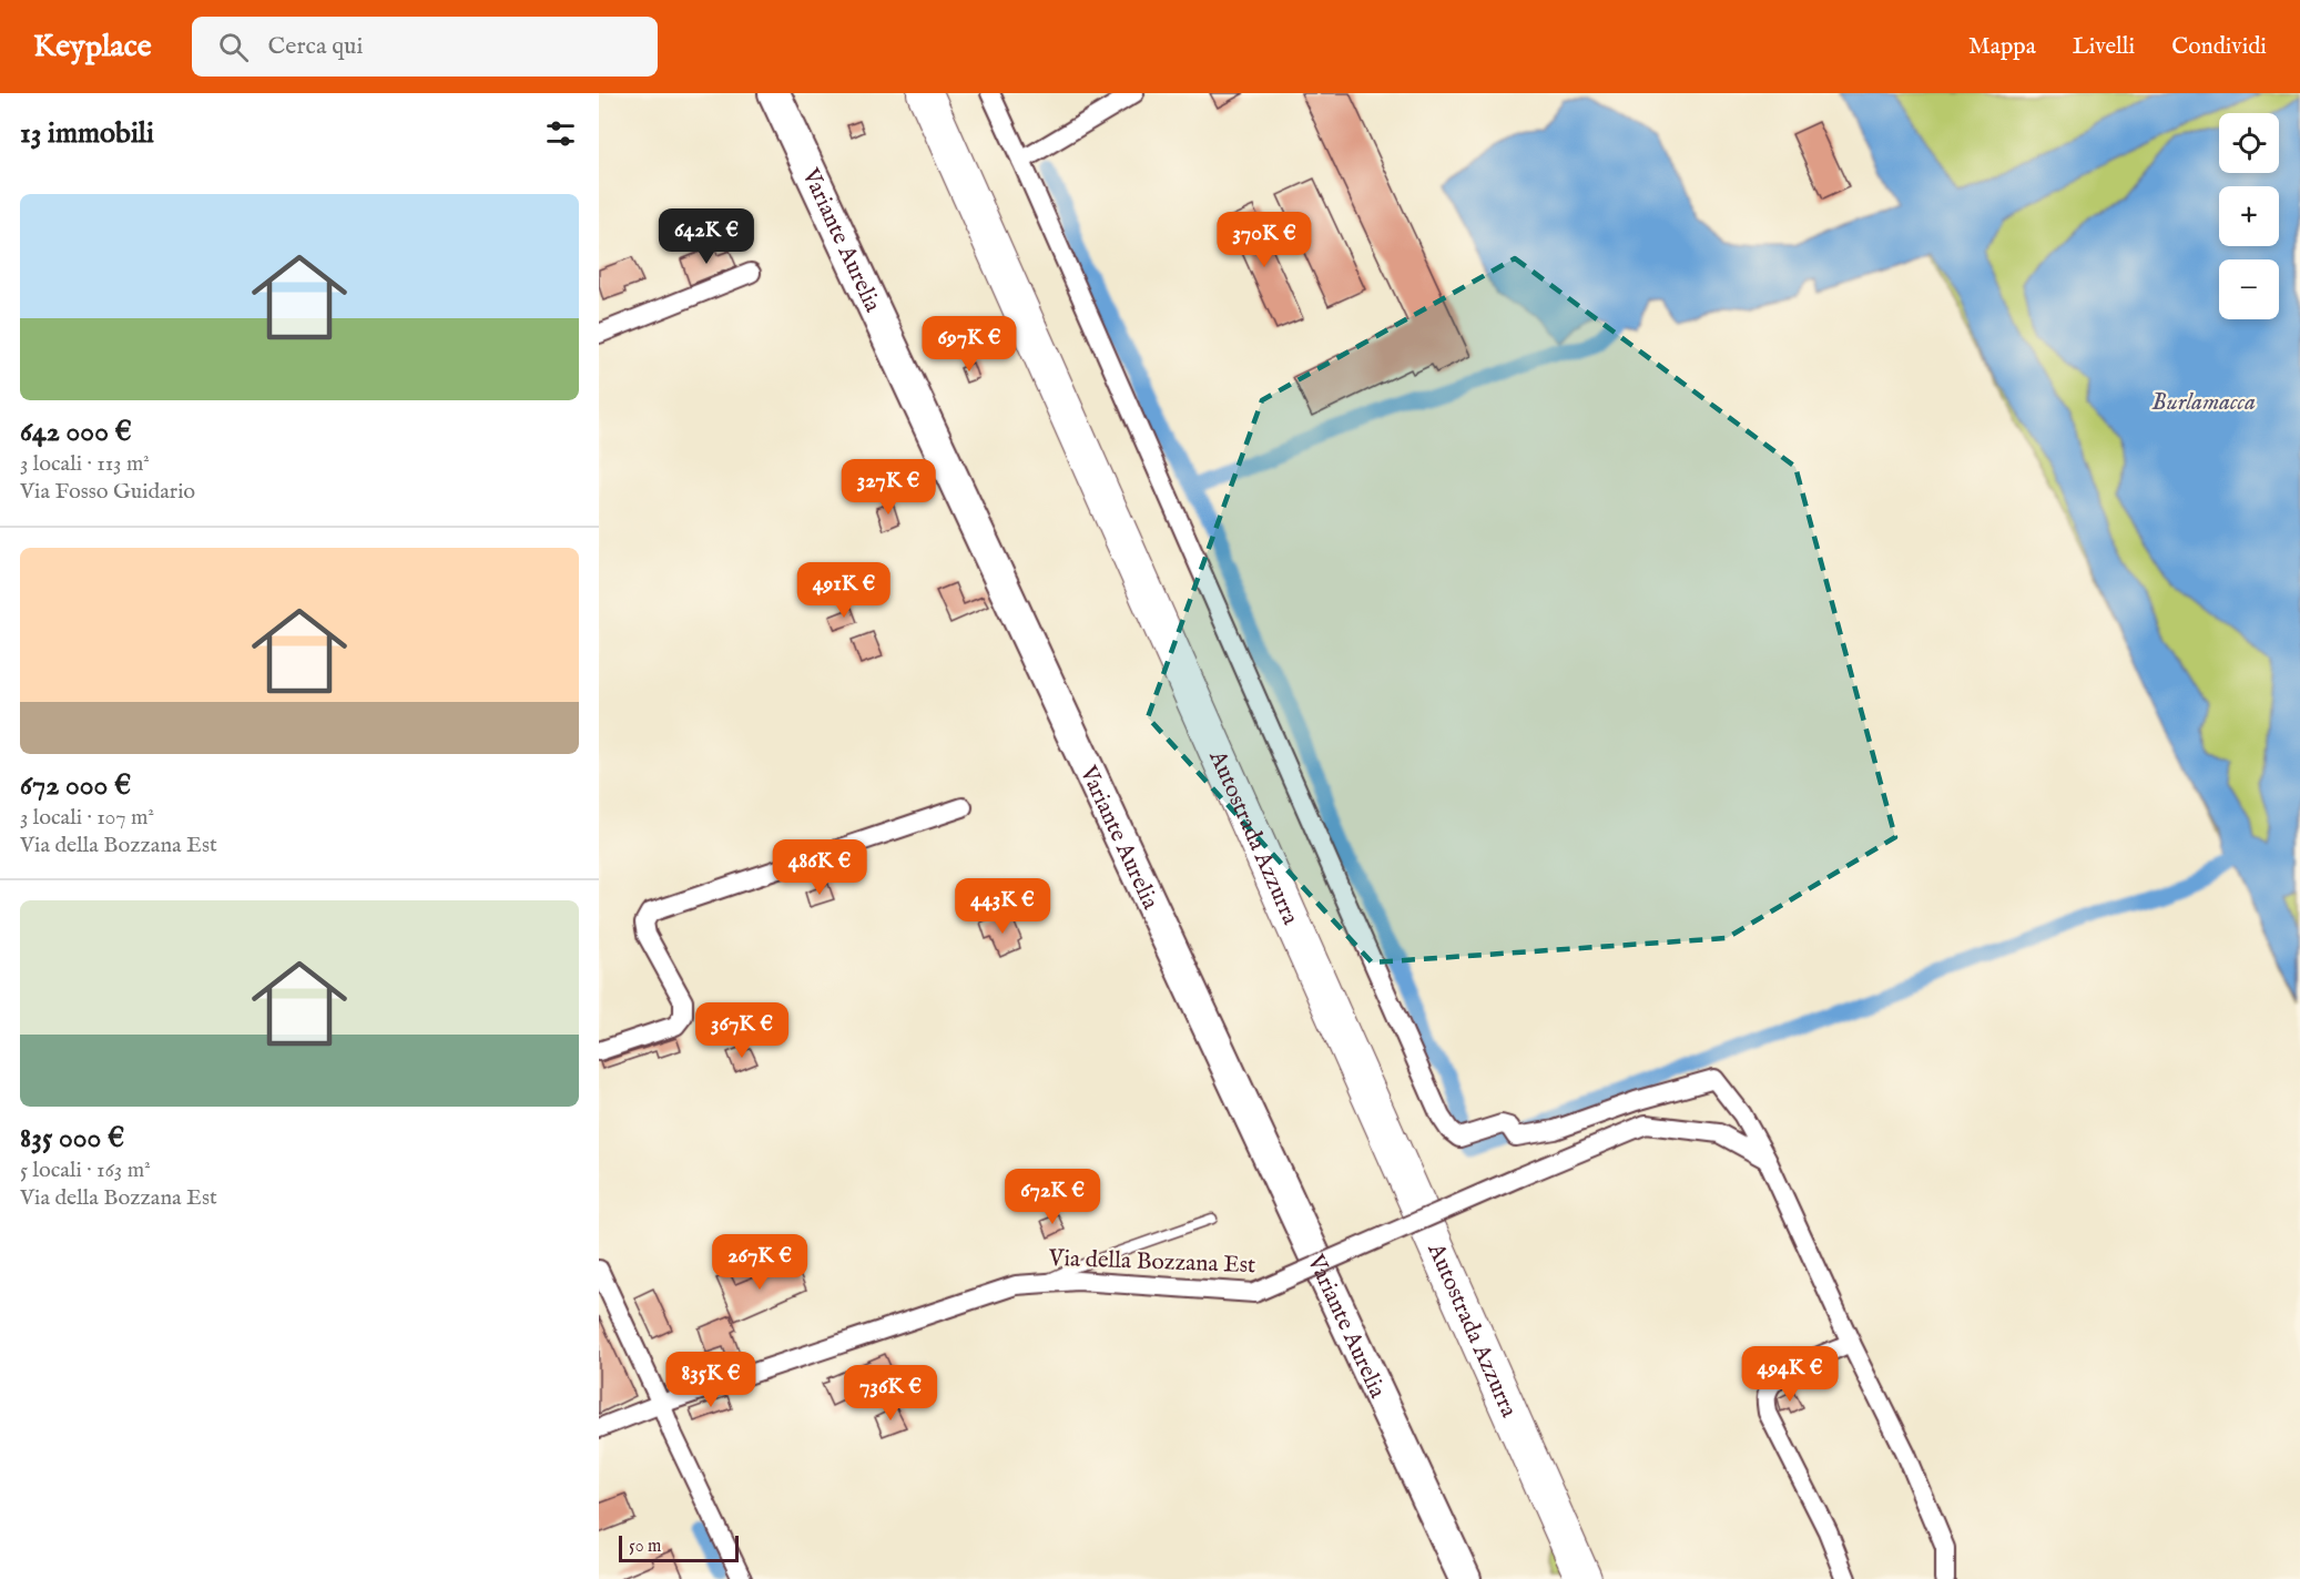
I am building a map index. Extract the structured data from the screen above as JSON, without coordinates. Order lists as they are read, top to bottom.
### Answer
{
  "streets": {
    "highway": ["Variante Aurelia", "Autostrada Azzurra"],
    "street": ["Via della Bozzana Est"]
  },
  "water": ["Burlamacca"],
  "scale_bar": "50 m",
  "page": {
    "header": "Keyplace",
    "search": "Cerca qui",
    "nav": ["Mappa", "Livelli", "Condividi"],
    "heading": "13 immobili",
    "map_buttons": ["+", "−"],
    "list": [
      {
        "name": "642 000 €",
        "note": "3 locali · 113 m² · Via Fosso Guidario"
      },
      {
        "name": "672 000 €",
        "note": "3 locali · 107 m² · Via della Bozzana Est"
      },
      {
        "name": "835 000 €",
        "note": "5 locali · 163 m² · Via della Bozzana Est"
      }
    ],
    "price": [
      "642K €",
      "370K €",
      "697K €",
      "327K €",
      "491K €",
      "486K €",
      "443K €",
      "367K €",
      "672K €",
      "267K €",
      "494K €",
      "835K €",
      "736K €"
    ],
    "scale": "50 m"
  }
}
